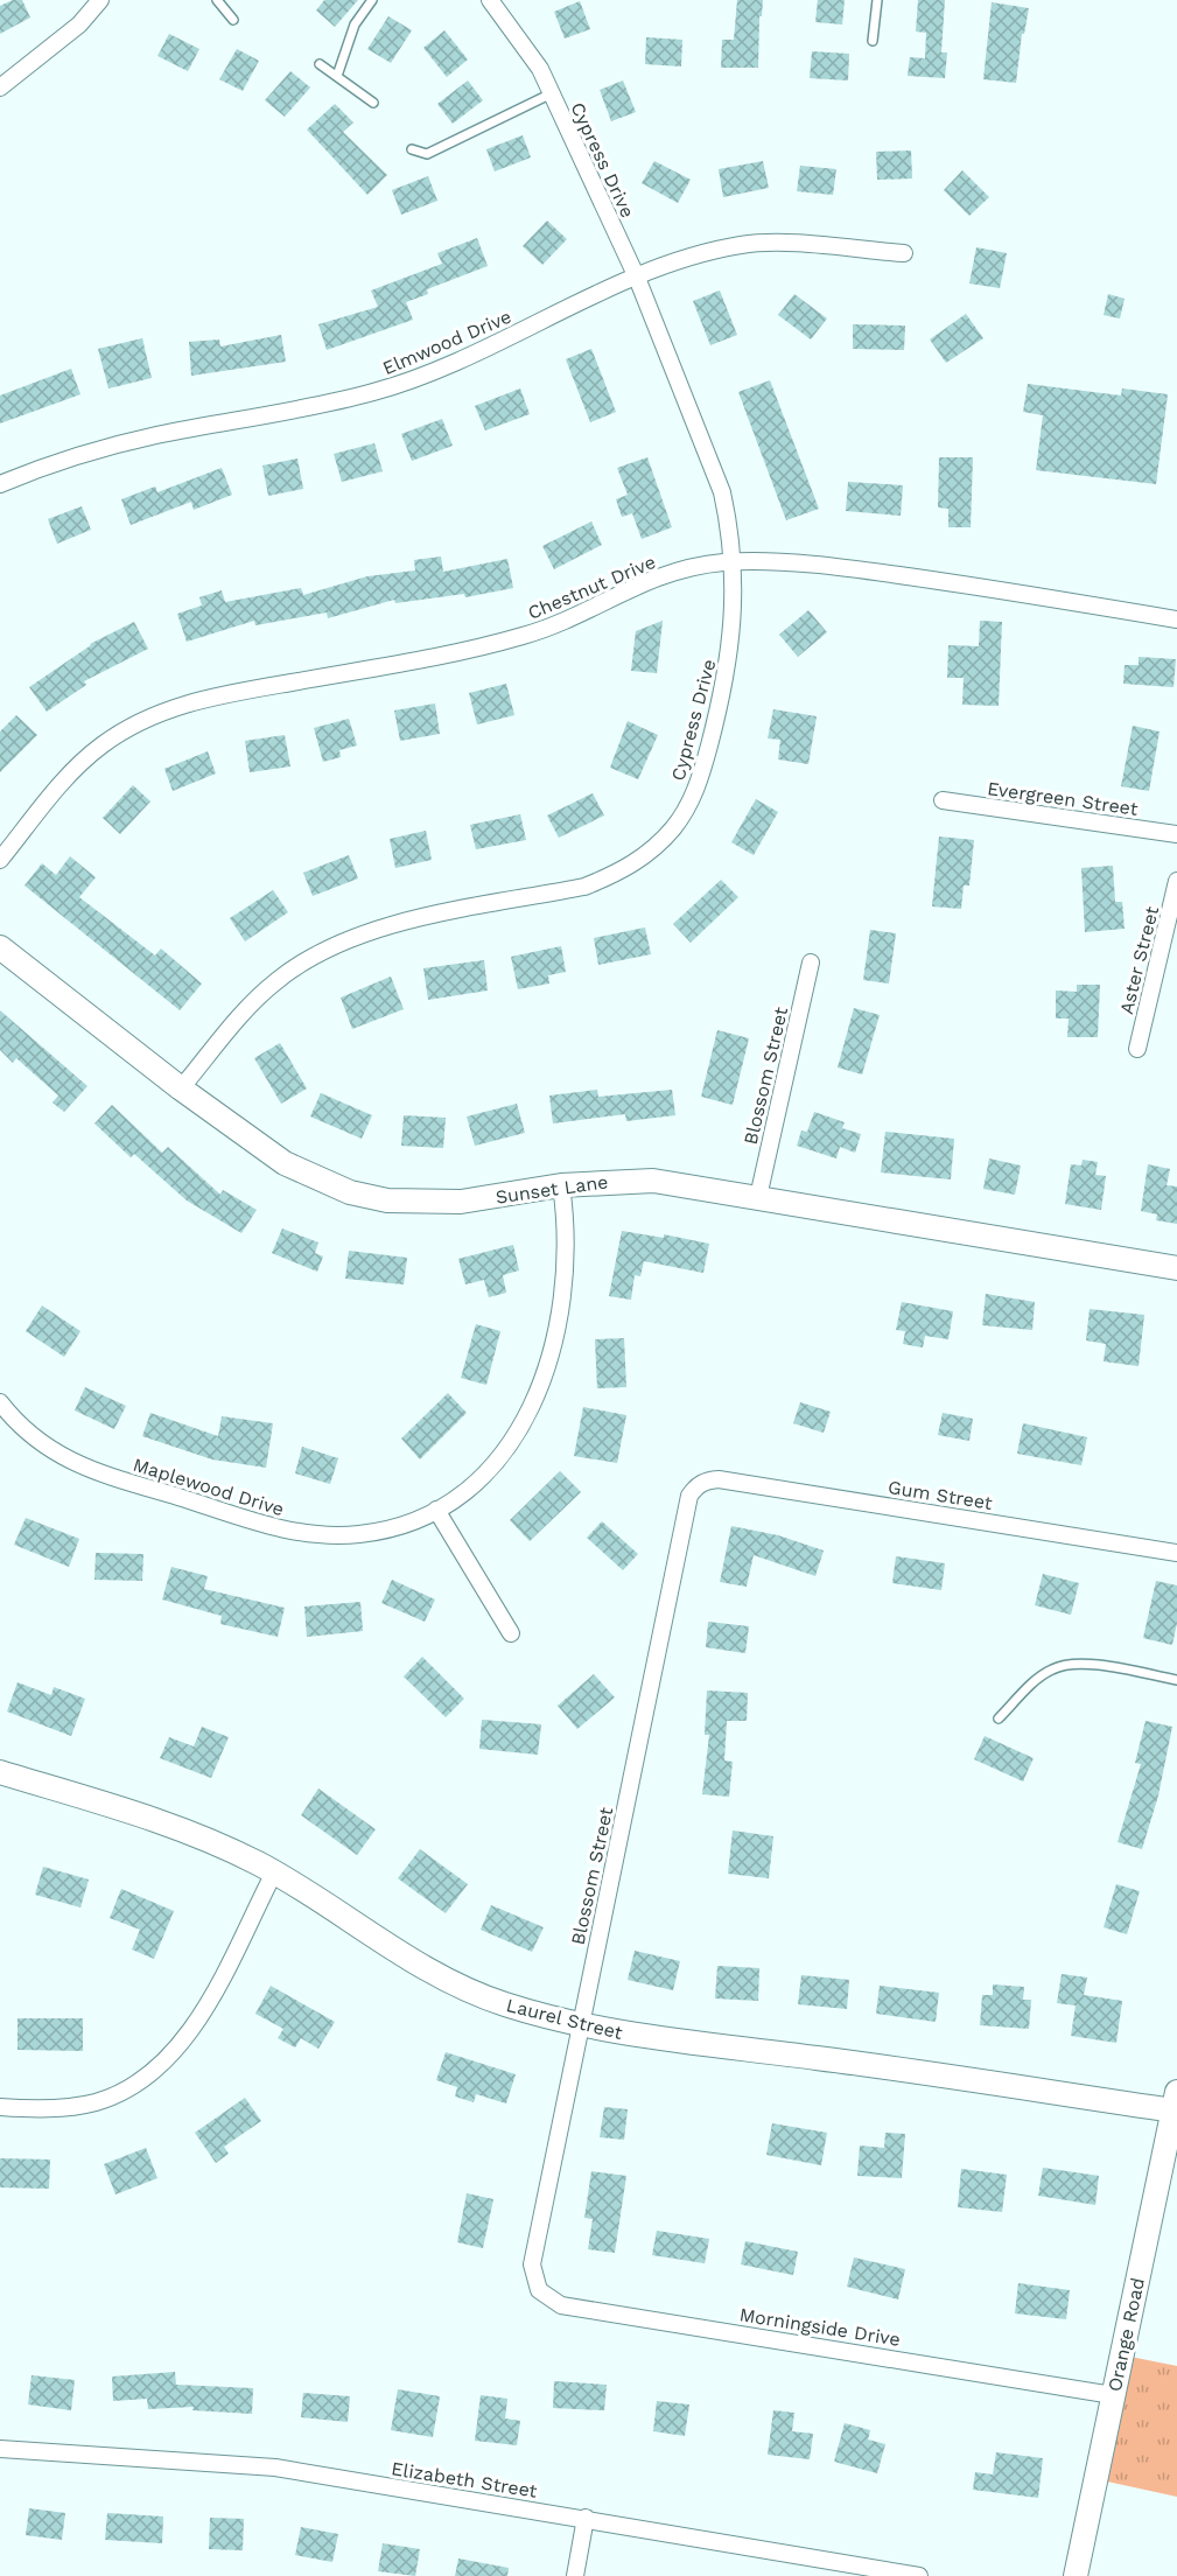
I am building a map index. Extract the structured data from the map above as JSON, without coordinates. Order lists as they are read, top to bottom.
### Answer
{
  "streets": {
    "street": [
      "Cypress Drive",
      "Elmwood Drive",
      "Chestnut Drive",
      "Evergreen Street",
      "Aster Street",
      "Blossom Street",
      "Sunset Lane",
      "Maplewood Drive",
      "Gum Street",
      "Laurel Street",
      "Morningside Drive",
      "Orange Road",
      "Elizabeth Street"
    ]
  },
  "crossings": [
    ["Cypress Drive", "Elmwood Drive"],
    ["Cypress Drive", "Chestnut Drive"],
    ["Cypress Drive", "Sunset Lane"],
    ["Blossom Street", "Sunset Lane"],
    ["Blossom Street", "Gum Street"],
    ["Blossom Street", "Laurel Street"],
    ["Blossom Street", "Morningside Drive"],
    ["Sunset Lane", "Maplewood Drive"],
    ["Laurel Street", "Orange Road"],
    ["Morningside Drive", "Orange Road"]
  ]
}
